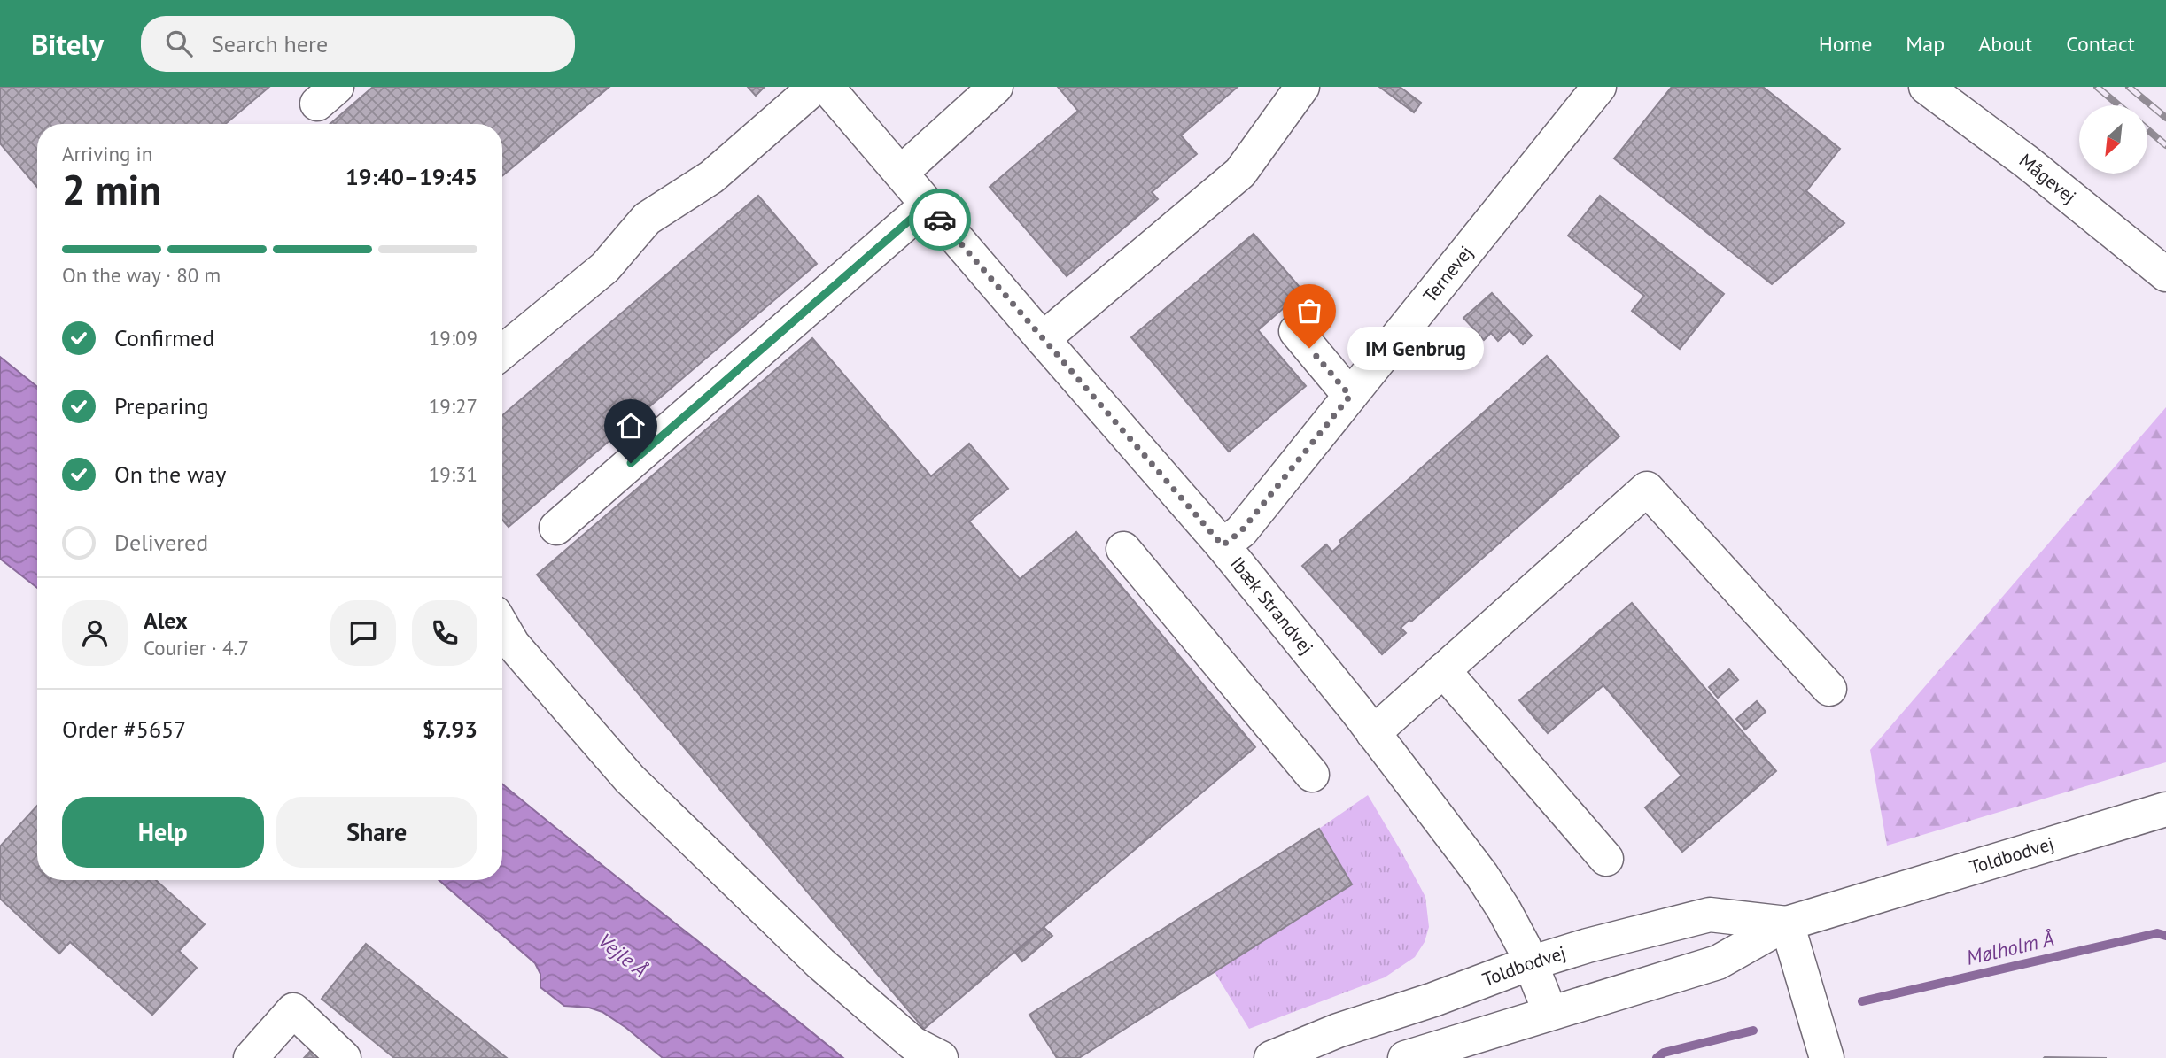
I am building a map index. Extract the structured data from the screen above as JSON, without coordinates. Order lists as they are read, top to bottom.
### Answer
{
  "streets": {
    "street": [
      "Mågevej",
      "Ternevej",
      "Ibæk Strandvej",
      "Toldbodvej"
    ]
  },
  "crossings": [
    ["Ternevej", "Ibæk Strandvej"],
    ["Ibæk Strandvej", "Toldbodvej"]
  ],
  "water": ["Mølholm Å", "Vejle Å"],
  "places": ["IM Genbrug"],
  "north": "bottom left",
  "page": {
    "header": "Bitely",
    "search": "Search here",
    "nav": [
      "Home",
      "Map",
      "About",
      "Contact"
    ],
    "heading": ["2 min", "Arriving in", "19:40–19:45"],
    "panel": [
      "Alex",
      "Courier · 4.7",
      "Order #5657",
      "$7.93"
    ],
    "bar": "On the way · 80 m",
    "list": [
      ["Confirmed", "19:09"],
      ["Preparing", "19:27"],
      ["On the way", "19:31"],
      "Delivered"
    ],
    "bubble": "IM Genbrug",
    "buttons": ["Help", "Share"]
  }
}
